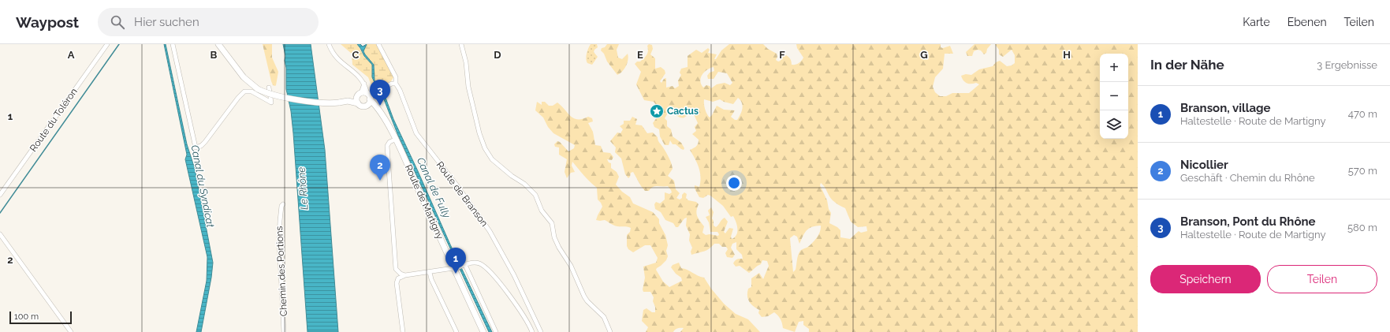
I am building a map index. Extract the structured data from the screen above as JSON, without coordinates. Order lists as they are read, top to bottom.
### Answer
{
  "streets": {
    "main road": ["Route de Martigny"],
    "street": ["Route du Toléron", "Route de Branson", "Chemin des Portions"]
  },
  "water": ["Canal du Syndicat", "Canal de Fully", "Le Rhône"],
  "places": {
    "place": ["Cactus"]
  },
  "scale_bar": "100 m",
  "page": {
    "header": "Waypost",
    "search": "Hier suchen",
    "nav": ["Karte", "Ebenen", "Teilen"],
    "heading": ["In der Nähe", "3 Ergebnisse"],
    "map_buttons": ["+", "−"],
    "pins": ["3", "2", "1"],
    "list": [
      {
        "mark": "1",
        "name": "Branson, village",
        "note": "Haltestelle · Route de Martigny",
        "value": "470 m"
      },
      {
        "mark": "2",
        "name": "Nicollier",
        "note": "Geschäft · Chemin du Rhône",
        "value": "570 m"
      },
      {
        "mark": "3",
        "name": "Branson, Pont du Rhône",
        "note": "Haltestelle · Route de Martigny",
        "value": "580 m"
      }
    ],
    "buttons": ["Speichern", "Teilen"],
    "scale": "100 m"
  },
  "grid": {
    "columns": [
      "A",
      "B",
      "C",
      "D",
      "E",
      "F",
      "G",
      "H"
    ],
    "rows": ["1", "2"]
  }
}
